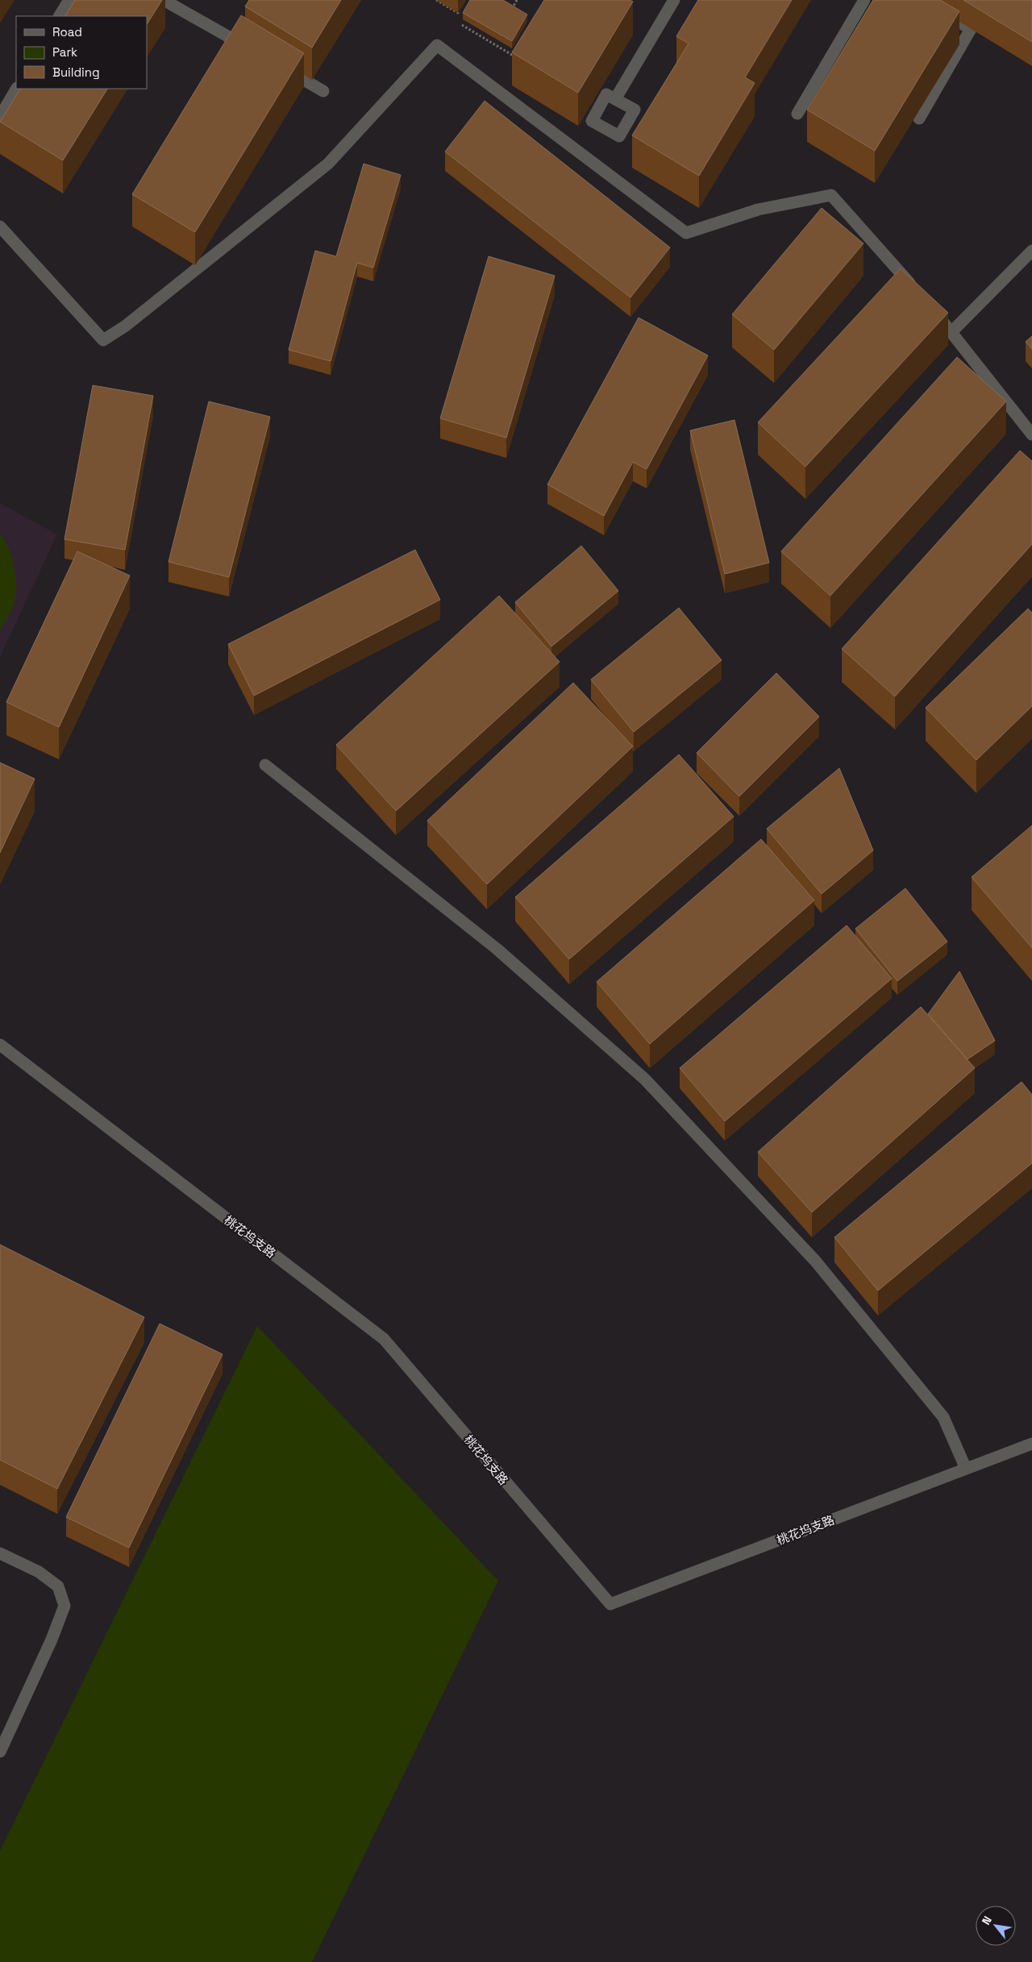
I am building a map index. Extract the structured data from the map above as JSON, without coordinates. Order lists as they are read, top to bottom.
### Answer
{
  "streets": {
    "street": ["桃花坞支路"]
  },
  "legend": ["Road", "Park", "Building"],
  "north": "top left"
}
